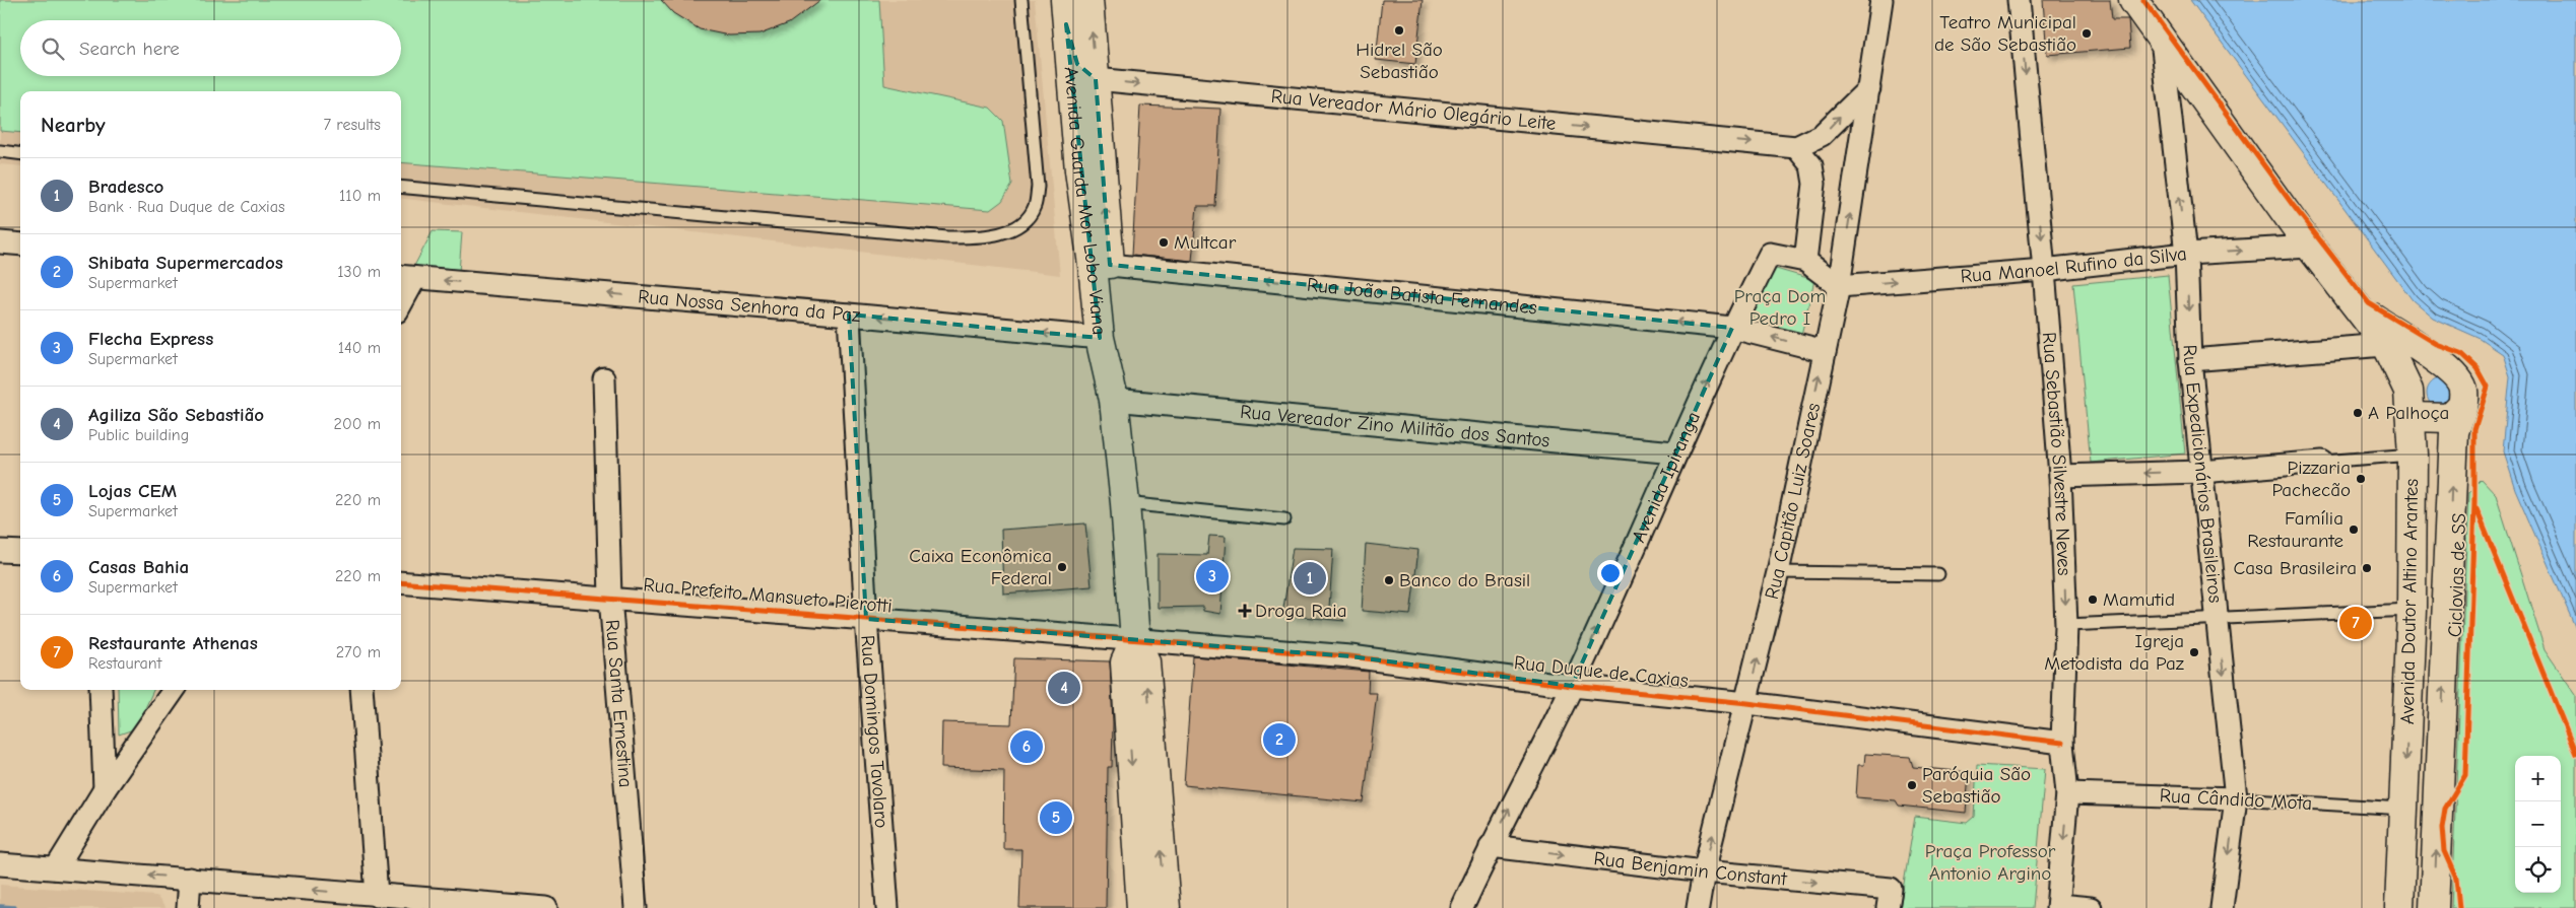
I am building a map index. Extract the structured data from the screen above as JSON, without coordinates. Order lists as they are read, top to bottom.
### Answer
{
  "streets": {
    "main road": ["Avenida Guarda Mor Lobo Viana", "Avenida Doutor Altino Arantes"],
    "street": [
      "Rua Vereador Mário Olegário Leite",
      "Rua Manoel Rufino da Silva",
      "Rua João Batista Fernandes",
      "Rua Nossa Senhora da Paz",
      "Rua Vereador Zino Militão dos Santos",
      "Rua Sebastião Silvestre Neves",
      "Rua Expedicionários Brasileiros",
      "Avenida Ipiranga",
      "Rua Capitão Luiz Soares",
      "Rua Prefeito Mansueto Pierotti",
      "Rua Duque de Caxias",
      "Rua Santa Ernestina",
      "Rua Domingos Tavolaro",
      "Rua Cândido Mota",
      "Rua Benjamin Constant"
    ],
    "cycle path": ["Ciclovias de SS"]
  },
  "crossings": [
    ["Rua Vereador Mário Olegário Leite", "Avenida Guarda Mor Lobo Viana"],
    ["Avenida Guarda Mor Lobo Viana", "Rua João Batista Fernandes"],
    ["Avenida Guarda Mor Lobo Viana", "Rua Nossa Senhora da Paz"],
    ["Avenida Guarda Mor Lobo Viana", "Rua Vereador Zino Militão dos Santos"],
    ["Avenida Guarda Mor Lobo Viana", "Rua Prefeito Mansueto Pierotti"],
    ["Avenida Guarda Mor Lobo Viana", "Rua Duque de Caxias"],
    ["Rua Manoel Rufino da Silva", "Rua Sebastião Silvestre Neves"],
    ["Rua Manoel Rufino da Silva", "Rua Expedicionários Brasileiros"],
    ["Rua Manoel Rufino da Silva", "Avenida Ipiranga"],
    ["Rua Manoel Rufino da Silva", "Rua Capitão Luiz Soares"],
    ["Rua Manoel Rufino da Silva", "Avenida Doutor Altino Arantes"],
    ["Rua João Batista Fernandes", "Avenida Ipiranga"],
    ["Rua João Batista Fernandes", "Rua Capitão Luiz Soares"],
    ["Rua Nossa Senhora da Paz", "Rua Domingos Tavolaro"],
    ["Rua Vereador Zino Militão dos Santos", "Avenida Ipiranga"],
    ["Rua Sebastião Silvestre Neves", "Rua Duque de Caxias"],
    ["Rua Sebastião Silvestre Neves", "Rua Cândido Mota"],
    ["Rua Expedicionários Brasileiros", "Avenida Doutor Altino Arantes"],
    ["Rua Expedicionários Brasileiros", "Rua Cândido Mota"],
    ["Avenida Ipiranga", "Rua Capitão Luiz Soares"],
    ["Avenida Ipiranga", "Rua Duque de Caxias"],
    ["Avenida Ipiranga", "Rua Benjamin Constant"],
    ["Rua Capitão Luiz Soares", "Rua Duque de Caxias"],
    ["Rua Capitão Luiz Soares", "Rua Benjamin Constant"],
    ["Rua Prefeito Mansueto Pierotti", "Rua Duque de Caxias"],
    ["Rua Prefeito Mansueto Pierotti", "Rua Santa Ernestina"],
    ["Rua Prefeito Mansueto Pierotti", "Rua Domingos Tavolaro"],
    ["Avenida Doutor Altino Arantes", "Rua Cândido Mota"]
  ],
  "one_way": [
    "Rua Vereador Mário Olegário Leite",
    "Rua João Batista Fernandes",
    "Rua Nossa Senhora da Paz",
    "Rua Sebastião Silvestre Neves",
    "Avenida Ipiranga",
    "Rua Capitão Luiz Soares",
    "Rua Benjamin Constant"
  ],
  "parks": ["Praça Dom Pedro I", "Praça Professor Antonio Argino"],
  "places": {
    "other": [
      "Hidrel São Sebastião",
      "Teatro Municipal de São Sebastião",
      "Multcar",
      "A Palhoça",
      "Pizzaria Pachecão",
      "Família Restaurante",
      "Caixa Econômica Federal",
      "Casa Brasileira",
      "Banco do Brasil",
      "Mamutid",
      "Igreja Metodista da Paz",
      "Paróquia São Sebastião"
    ],
    "health": ["Droga Raia"]
  },
  "page": {
    "search": "Search here",
    "heading": ["Nearby", "7 results"],
    "list": [
      {
        "mark": "1",
        "name": "Bradesco",
        "note": "Bank · Rua Duque de Caxias",
        "value": "110 m"
      },
      {
        "mark": "2",
        "name": "Shibata Supermercados",
        "note": "Supermarket",
        "value": "130 m"
      },
      {
        "mark": "3",
        "name": "Flecha Express",
        "note": "Supermarket",
        "value": "140 m"
      },
      {
        "mark": "4",
        "name": "Agiliza São Sebastião",
        "note": "Public building",
        "value": "200 m"
      },
      {
        "mark": "5",
        "name": "Lojas CEM",
        "note": "Supermarket",
        "value": "220 m"
      },
      {
        "mark": "6",
        "name": "Casas Bahia",
        "note": "Supermarket",
        "value": "220 m"
      },
      {
        "mark": "7",
        "name": "Restaurante Athenas",
        "note": "Restaurant",
        "value": "270 m"
      }
    ],
    "pins": [
      "3",
      "1",
      "7",
      "4",
      "2",
      "6",
      "5"
    ],
    "map_buttons": ["+", "−"]
  }
}
